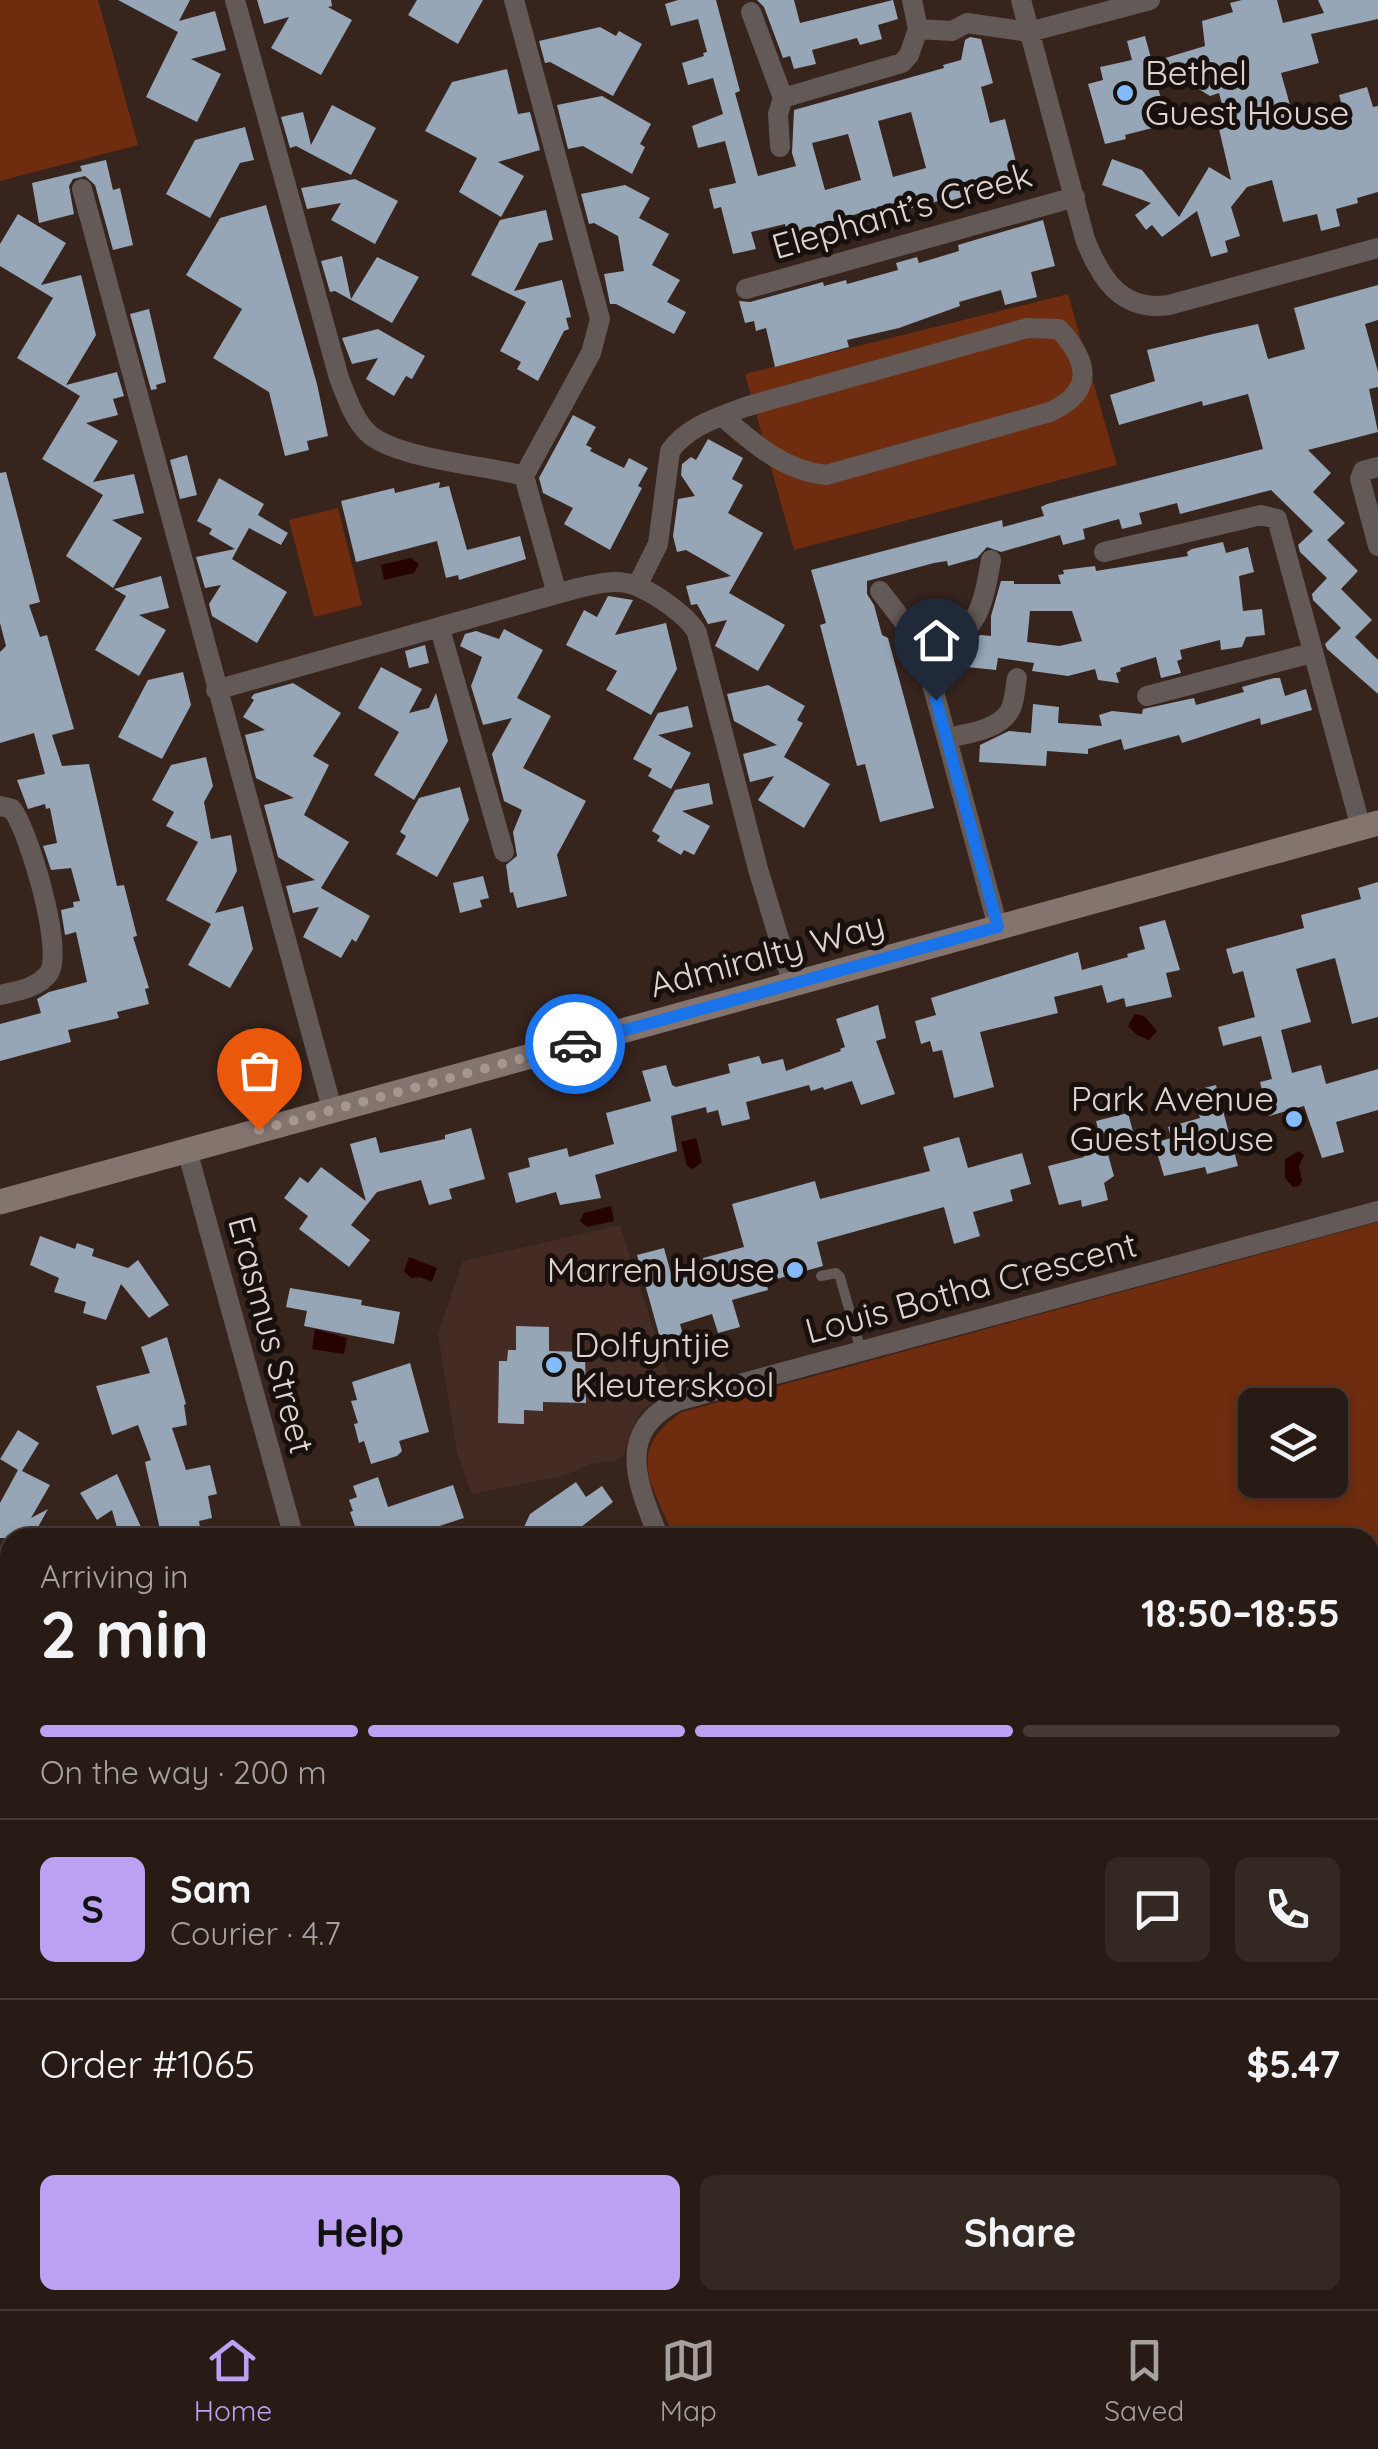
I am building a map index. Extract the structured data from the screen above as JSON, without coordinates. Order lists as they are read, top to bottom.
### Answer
{
  "streets": {
    "main road": ["Admiralty Way"],
    "street": ["Elephant’s Creek", "Louis Botha Crescent", "Erasmus Street"]
  },
  "crossings": [
    ["Admiralty Way", "Erasmus Street"]
  ],
  "places": [
    "Bethel Guest House",
    "Park Avenue Guest House",
    "Marren House",
    "Dolfyntjie Kleuterskool"
  ],
  "page": {
    "heading": ["2 min", "Arriving in", "18:50–18:55"],
    "panel": [
      "Sam",
      "Courier · 4.7",
      "Order #1065",
      "$5.47"
    ],
    "bar": "On the way · 200 m",
    "round": "S",
    "buttons": ["Help", "Share"],
    "tabs": ["Home", "Map", "Saved"]
  }
}
